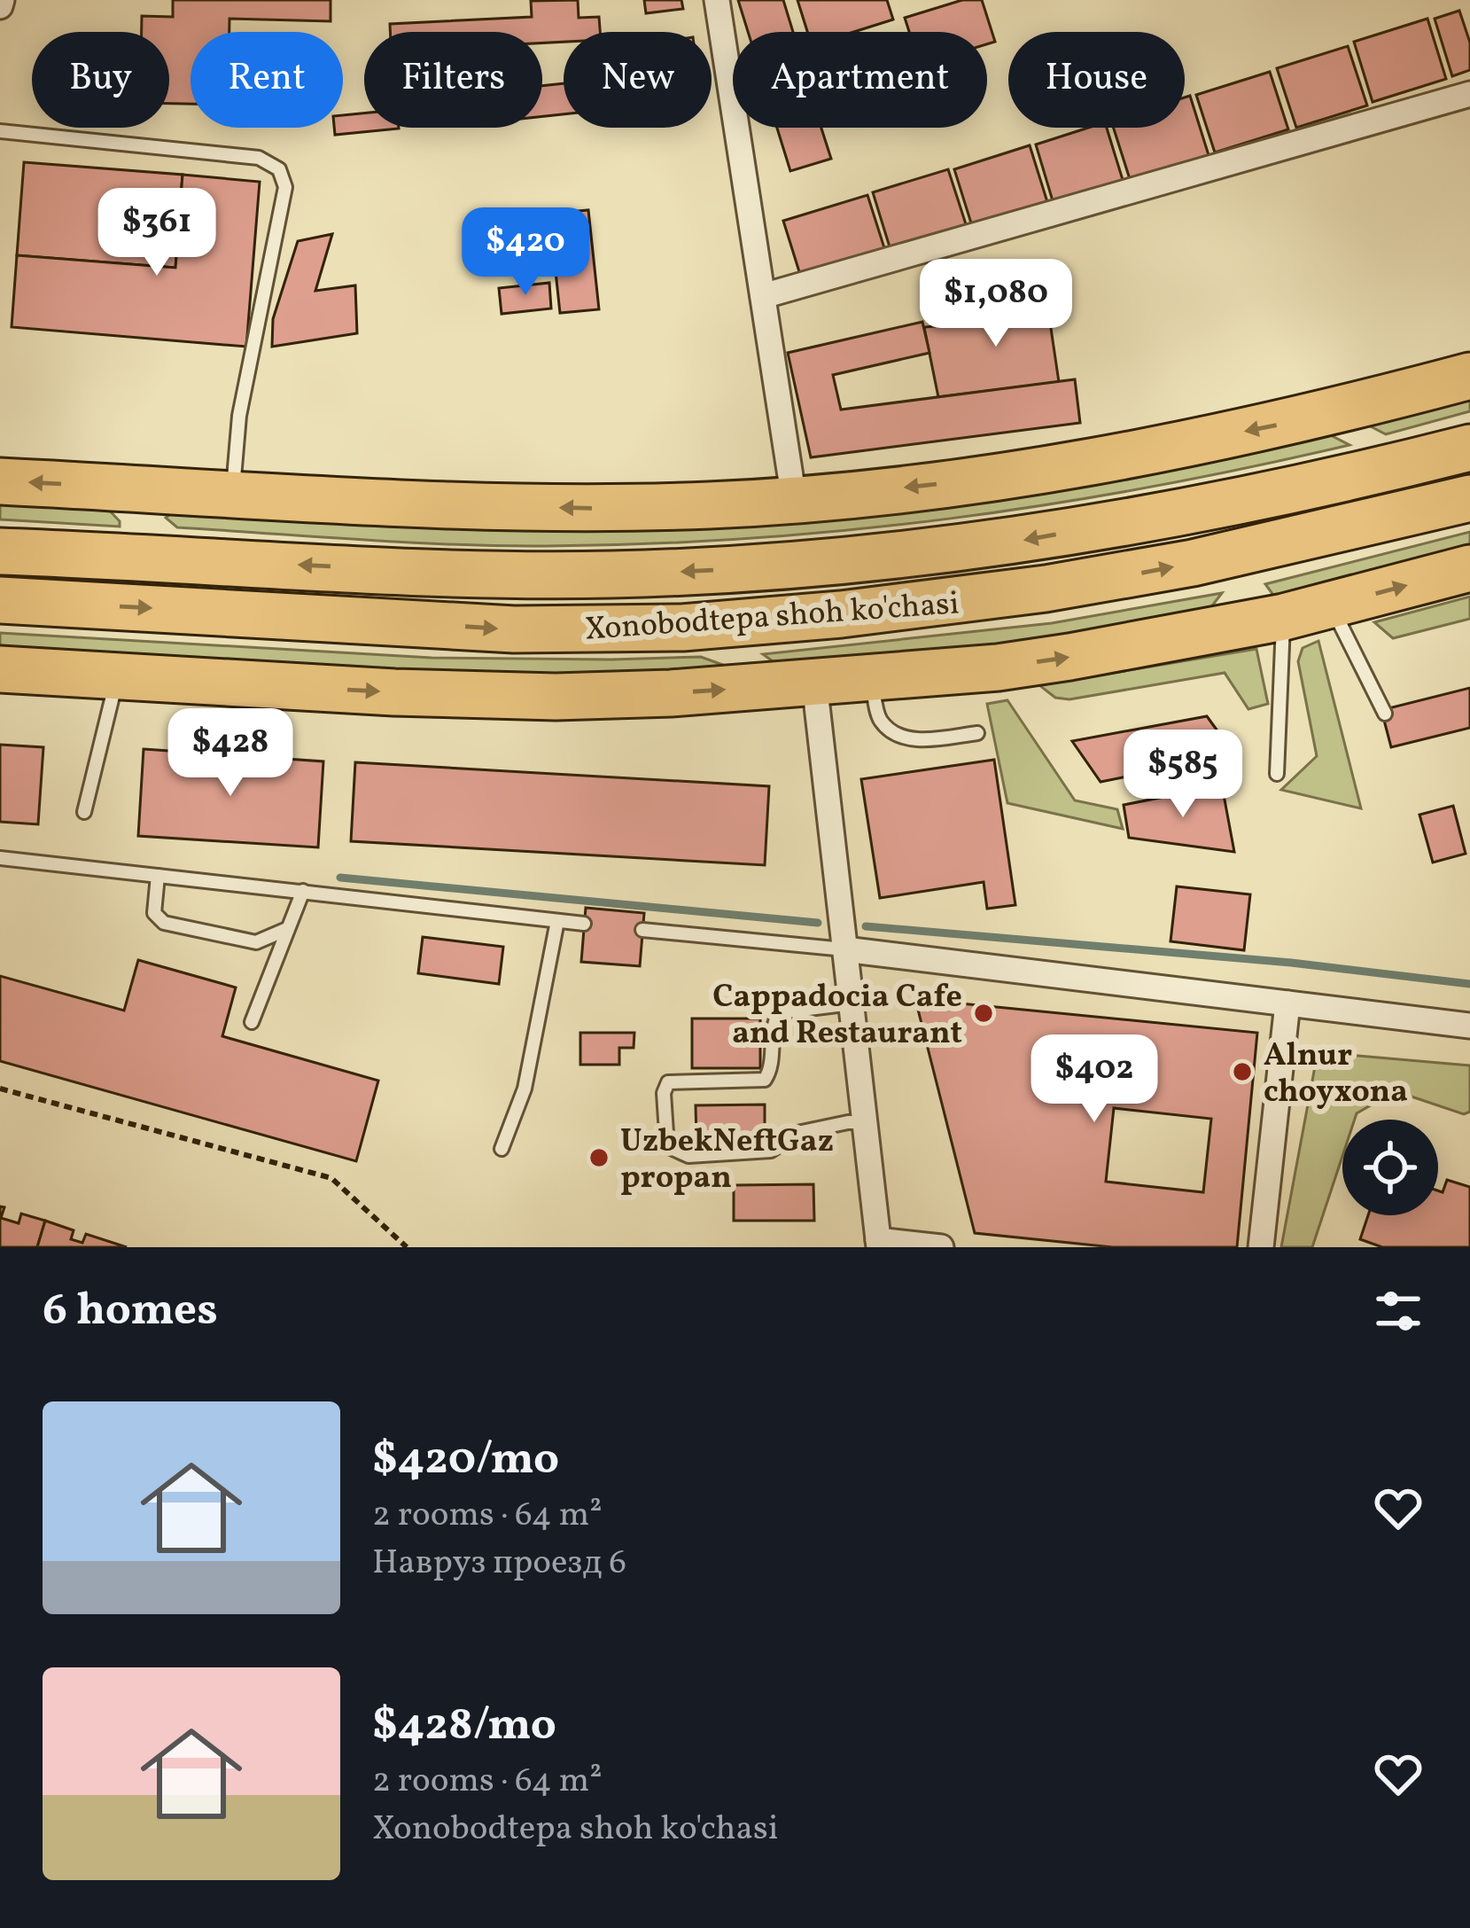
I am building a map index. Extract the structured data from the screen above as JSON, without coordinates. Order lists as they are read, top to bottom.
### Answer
{
  "streets": {
    "highway": ["Xonobodtepa shoh ko'chasi"]
  },
  "places": ["Cappadocia Cafe and Restaurant", "Alnur choyxona", "UzbekNeftGaz propan"],
  "page": {
    "chip": [
      "Buy",
      "Rent",
      "Filters",
      "New",
      "Apartment",
      "House"
    ],
    "price": [
      "$361",
      "$420",
      "$1,080",
      "$428",
      "$585",
      "$402"
    ],
    "heading": "6 homes",
    "list": [
      {
        "name": "$420/mo",
        "note": "2 rooms · 64 m² · Навруз проезд 6"
      },
      {
        "name": "$428/mo",
        "note": "2 rooms · 64 m² · Xonobodtepa shoh ko'chasi"
      }
    ]
  }
}
